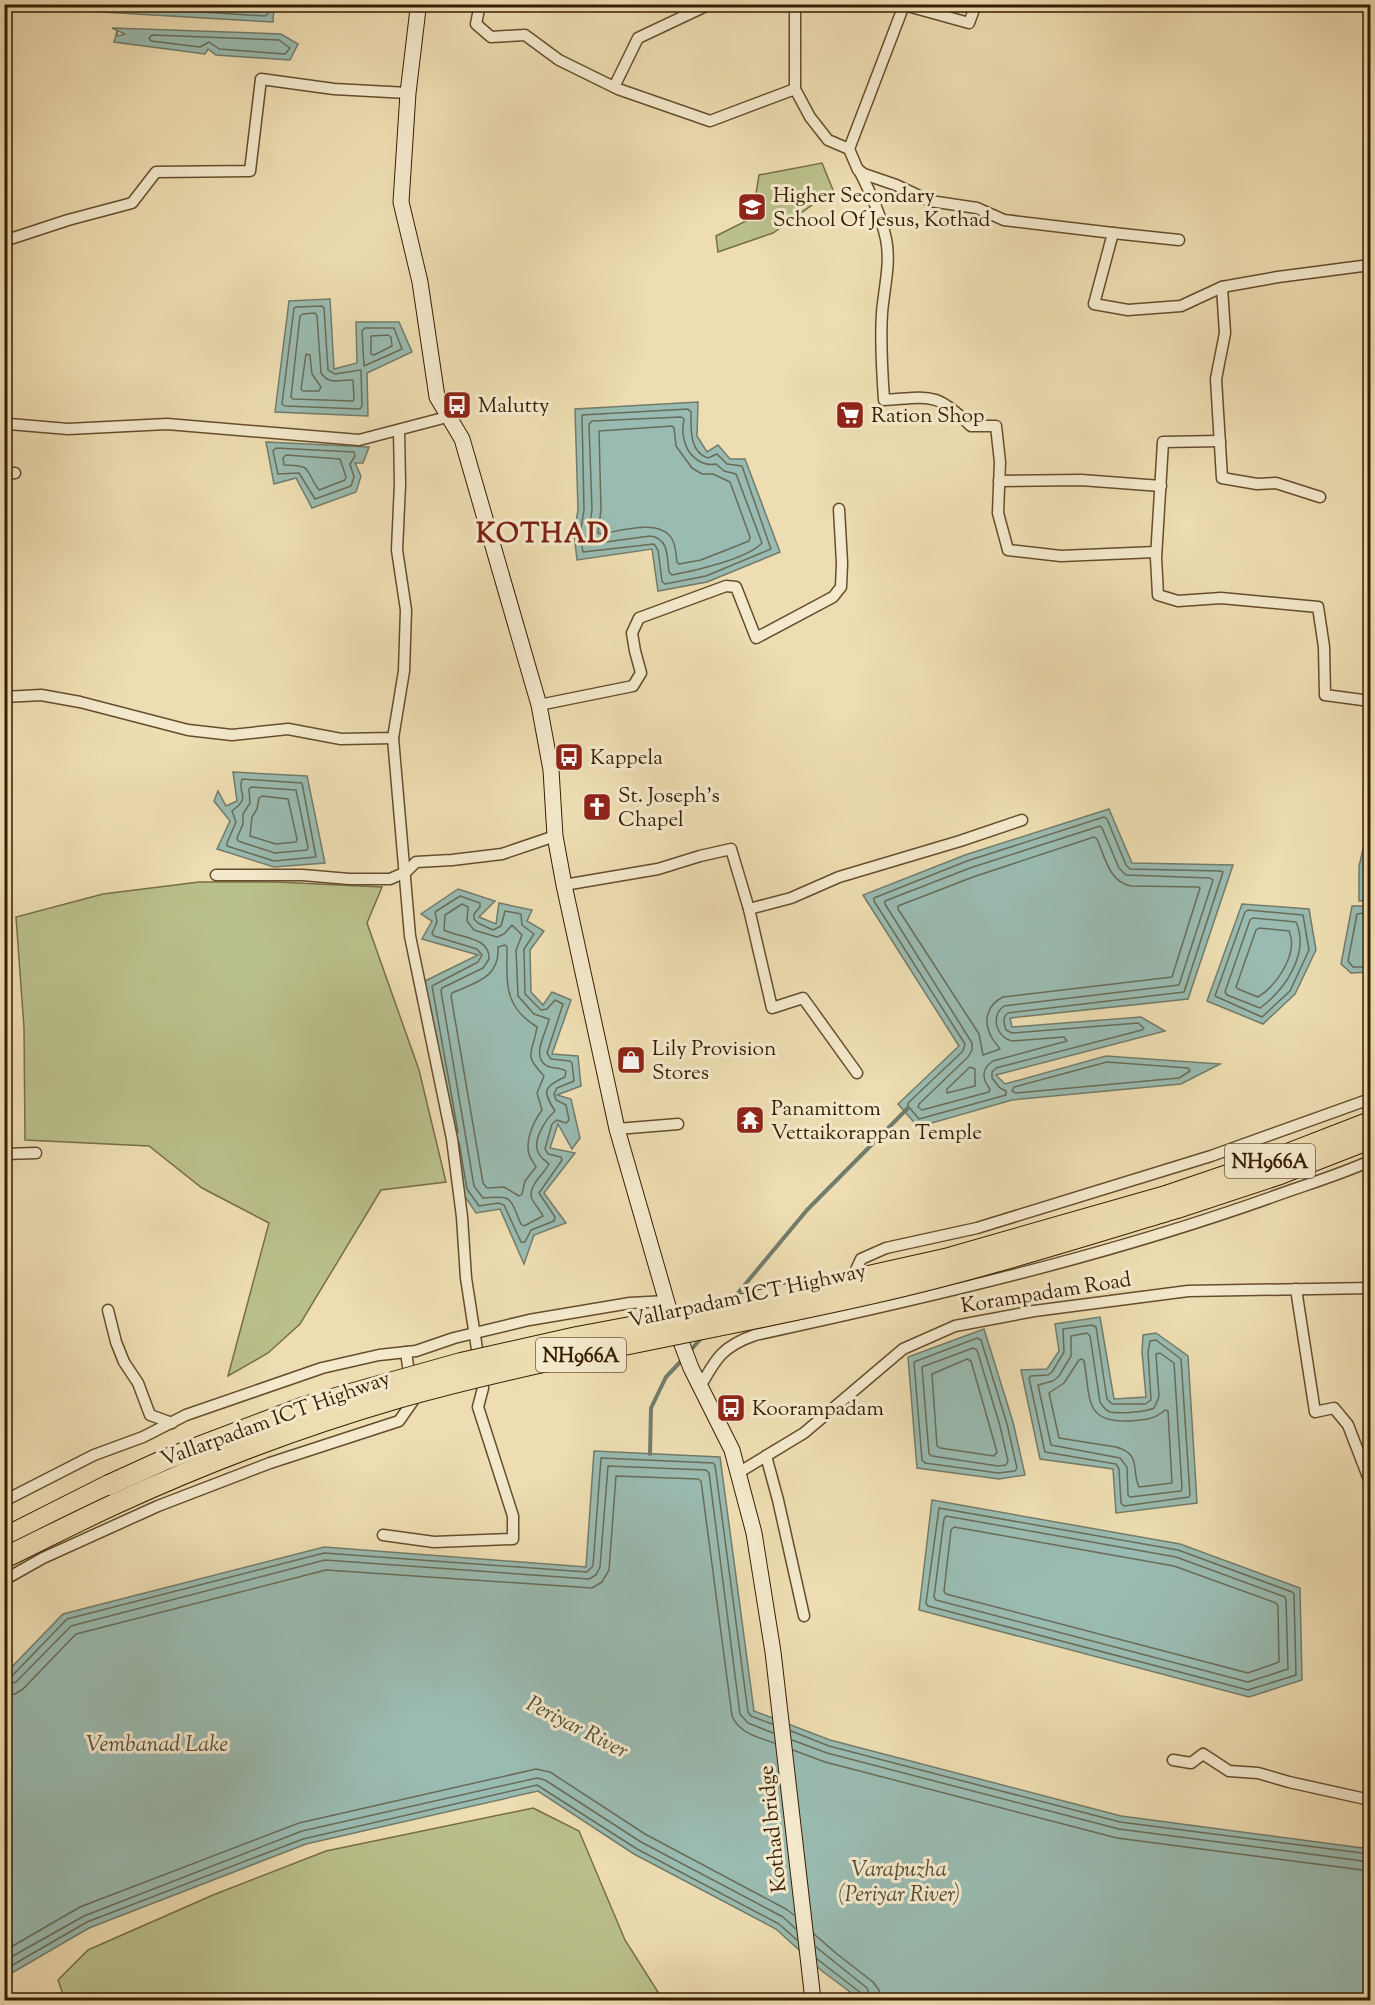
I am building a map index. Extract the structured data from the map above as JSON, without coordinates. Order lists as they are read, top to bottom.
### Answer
{
  "streets": {
    "highway": ["NH966A", "Vallarpadam ICT Highway"],
    "main road": ["Kothad bridge"],
    "street": ["Korampadam Road"]
  },
  "crossings": [
    ["Korampadam Road", "Kothad bridge"]
  ],
  "districts": ["KOTHAD"],
  "water": ["Periyar River", "Vembanad Lake", "Varapuzha (Periyar River)"],
  "places": {
    "school or university": ["Higher Secondary School Of Jesus, Kothad"],
    "bus stop": ["Malutty", "Kappela", "Koorampadam"],
    "supermarket": ["Ration Shop"],
    "church": ["St. Joseph's Chapel"],
    "shop": ["Lily Provision Stores"],
    "temple": ["Panamittom Vettaikorappan Temple"]
  }
}
